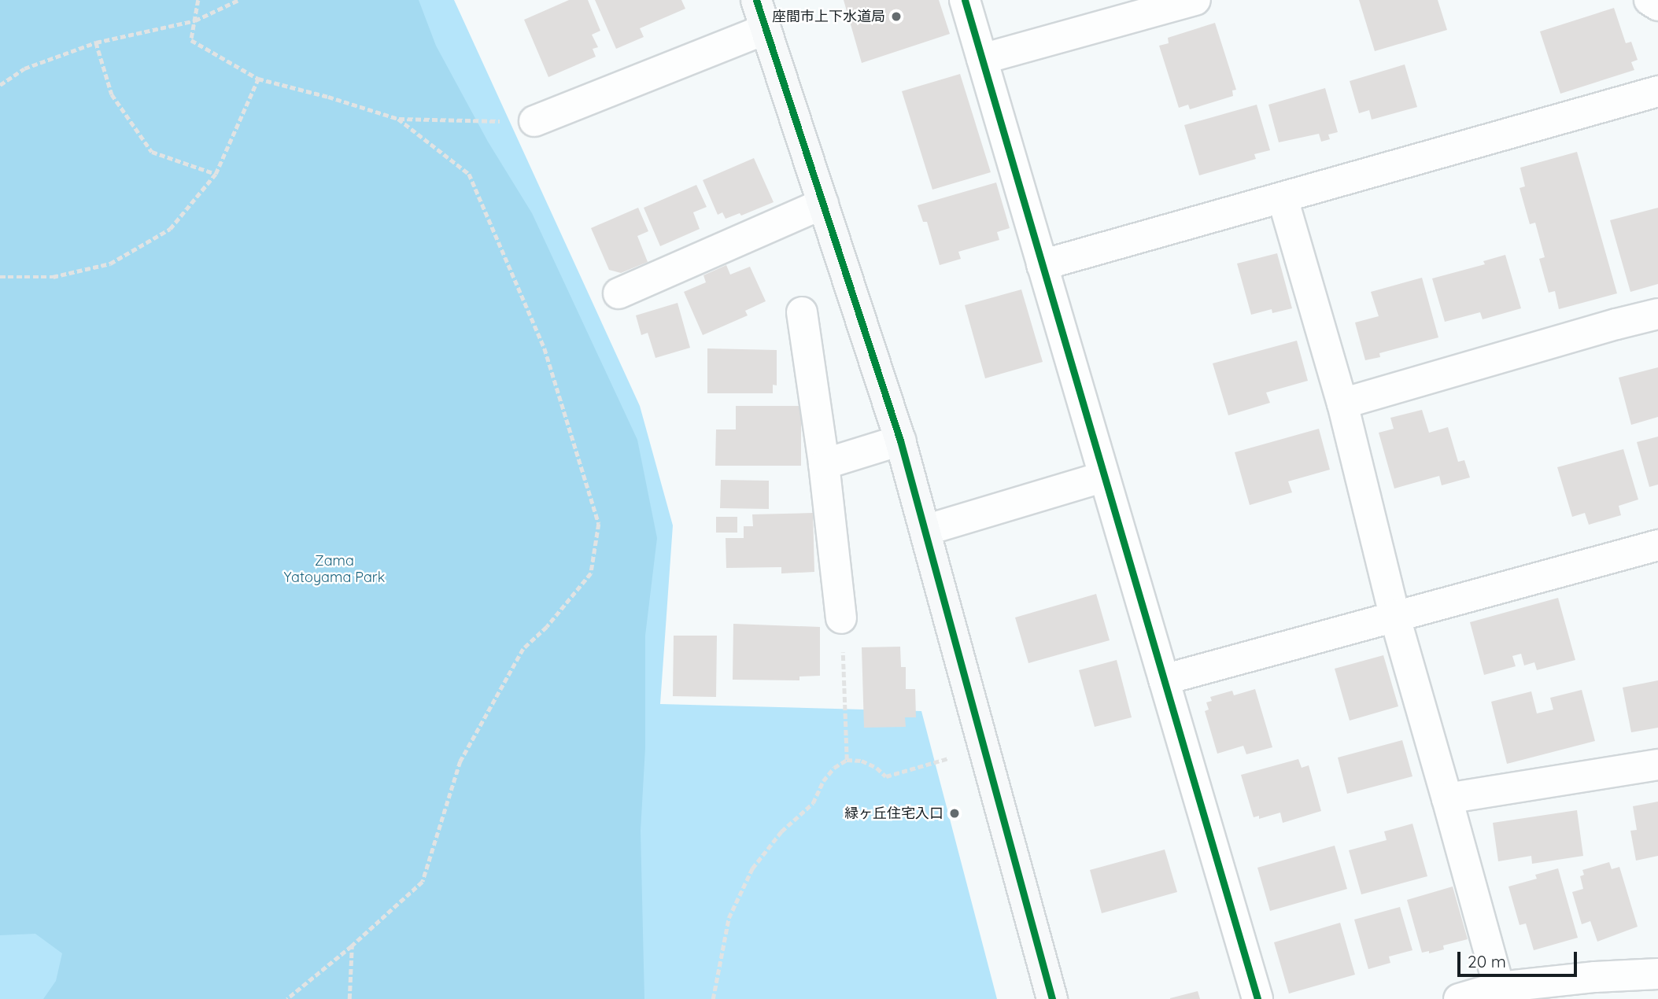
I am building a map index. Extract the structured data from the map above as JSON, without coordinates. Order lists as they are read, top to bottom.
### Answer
{
  "parks": ["Zama Yatoyama Park"],
  "places": ["座間市上下水道局", "緑ヶ丘住宅入口"],
  "scale_bar": "20 m"
}
